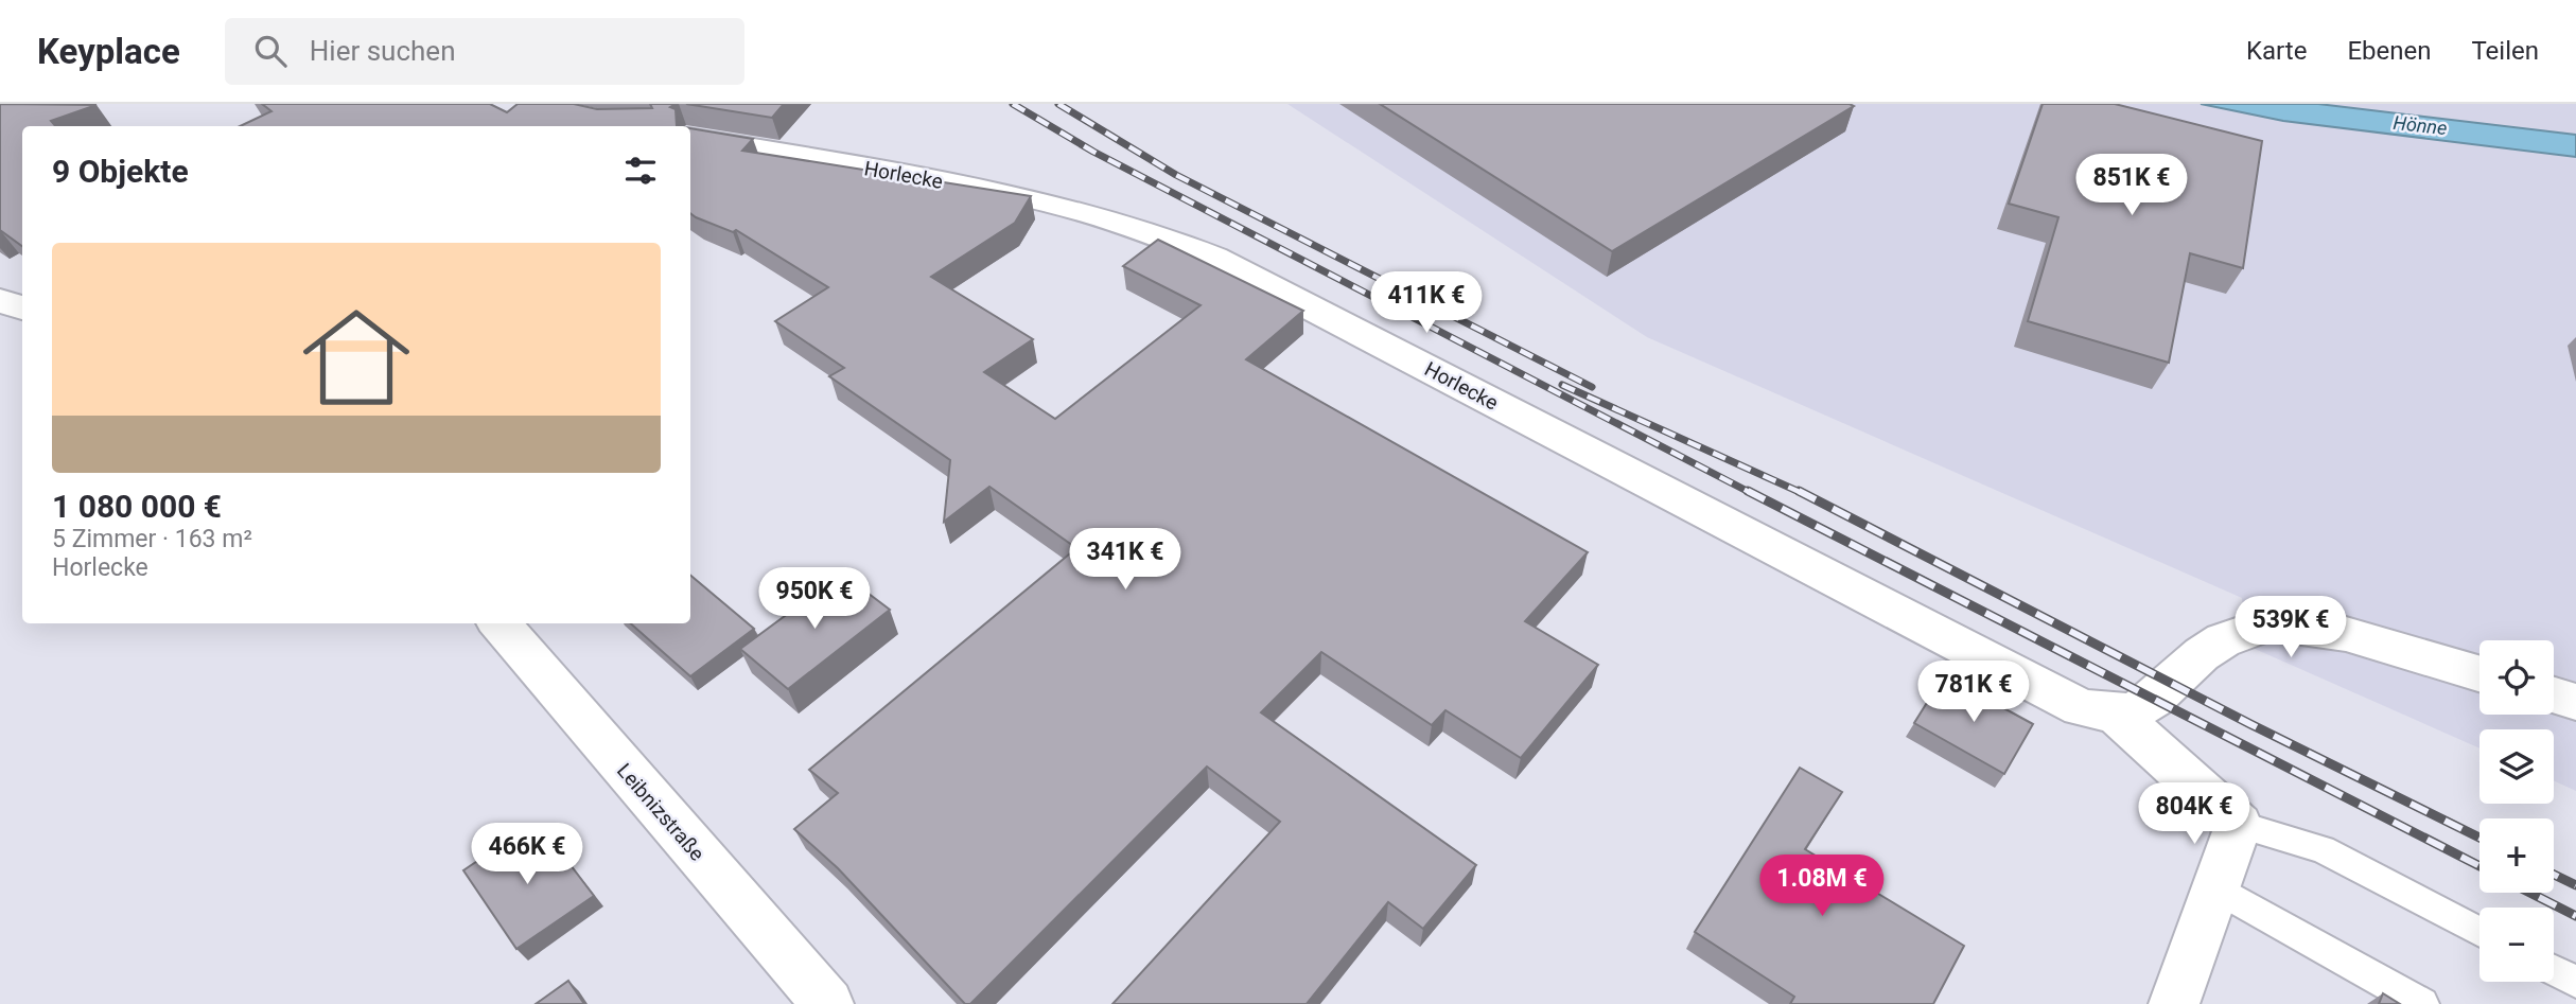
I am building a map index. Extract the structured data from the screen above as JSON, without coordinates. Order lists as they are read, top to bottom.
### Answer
{
  "streets": {
    "street": ["Horlecke", "Leibnizstraße"]
  },
  "water": ["Hönne"],
  "page": {
    "header": "Keyplace",
    "search": "Hier suchen",
    "nav": ["Karte", "Ebenen", "Teilen"],
    "heading": "9 Objekte",
    "price": [
      "851K €",
      "411K €",
      "341K €",
      "950K €",
      "539K €",
      "781K €",
      "804K €",
      "466K €",
      "1.08M €"
    ],
    "list": [
      {
        "name": "1 080 000 €",
        "note": "5 Zimmer · 163 m² · Horlecke"
      }
    ],
    "map_buttons": ["+", "−"]
  }
}
